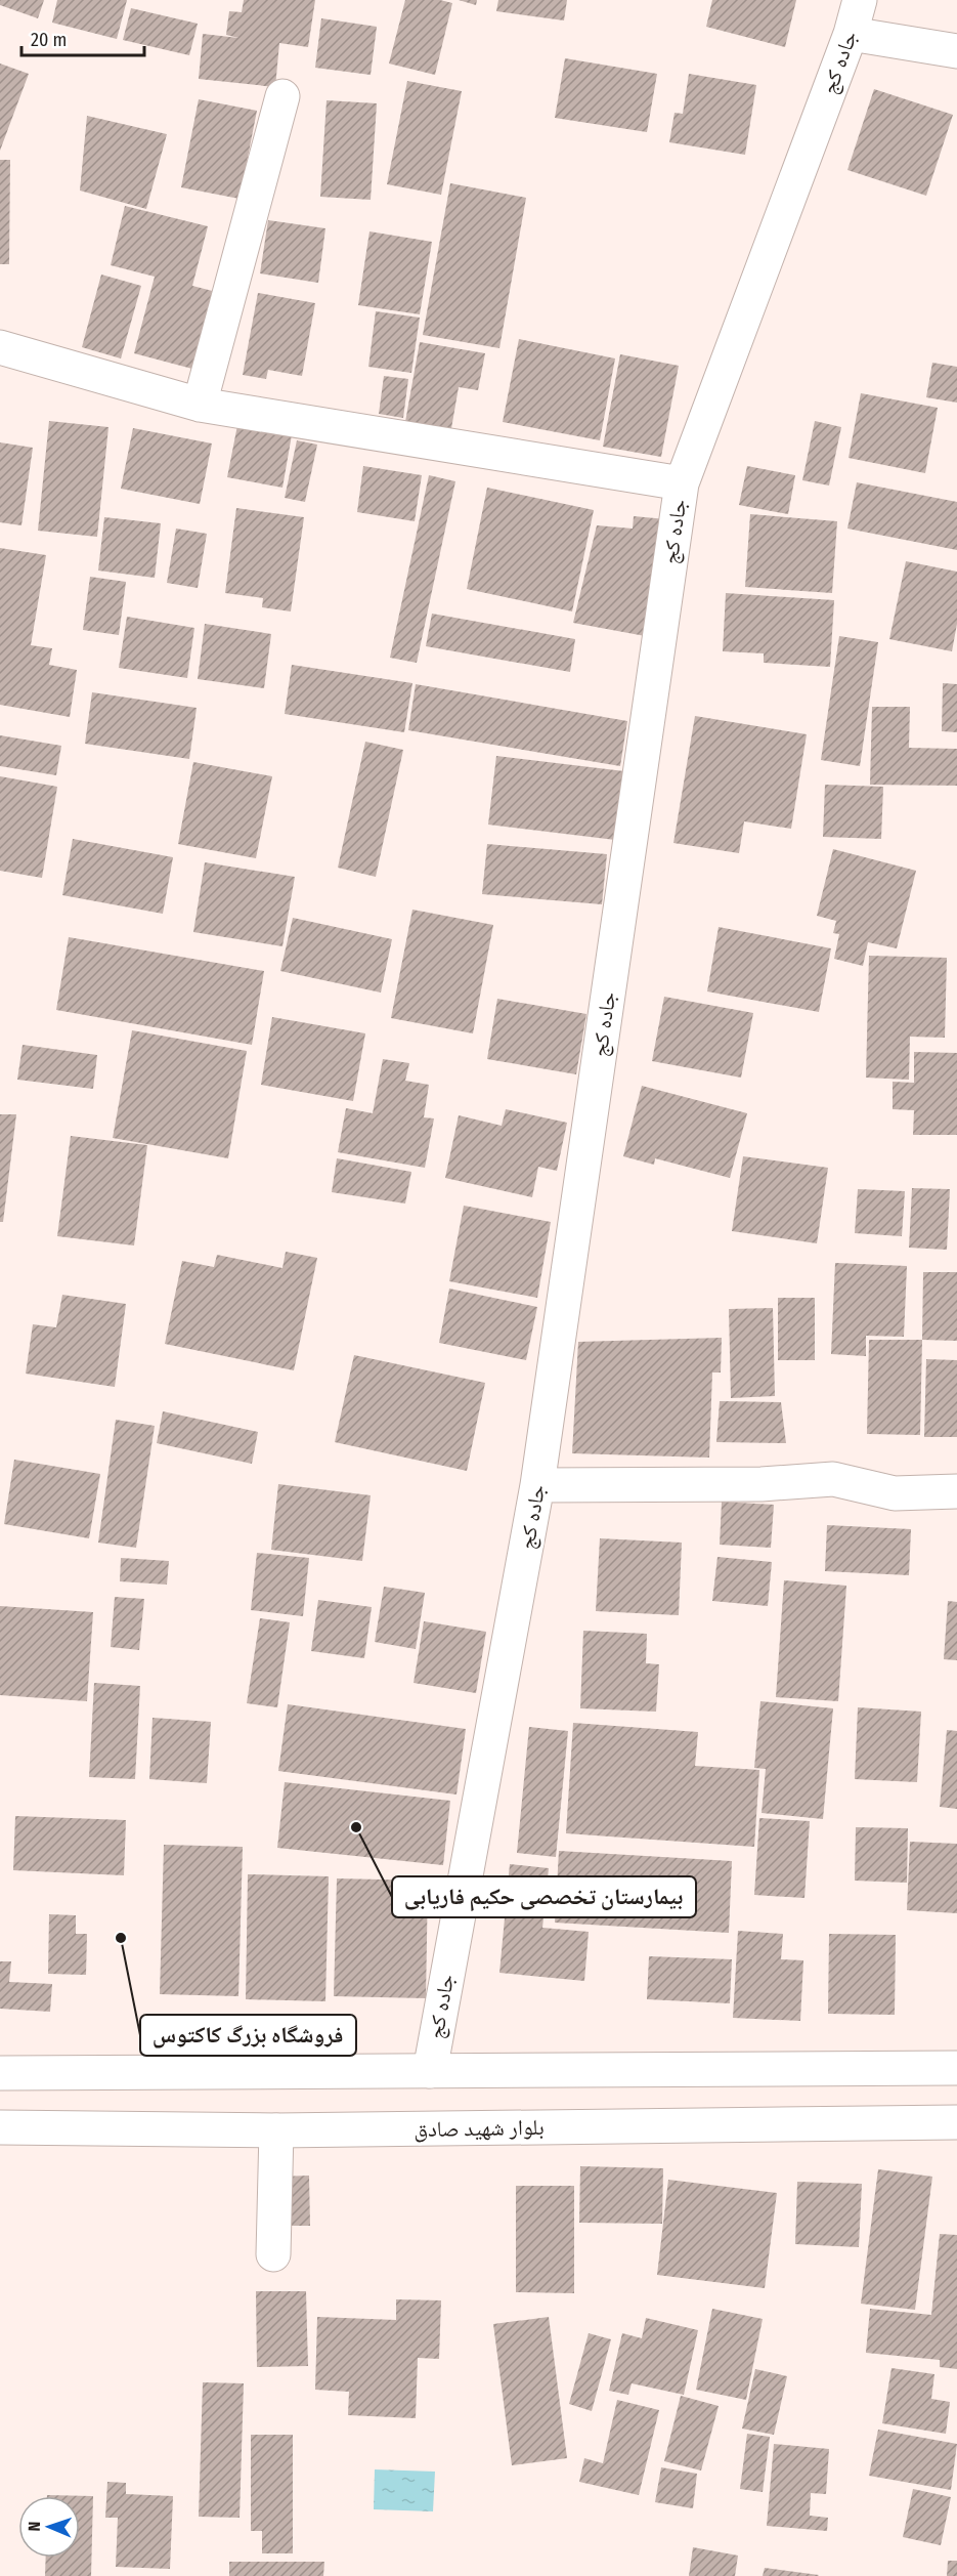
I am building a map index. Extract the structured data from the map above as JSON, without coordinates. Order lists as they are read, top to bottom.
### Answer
{
  "streets": {
    "street": ["جاده کج", "بلوار شهید صادق"]
  },
  "places": ["بیمارستان تخصصی حکیم فاریابی", "فروشگاه بزرگ کاکتوس"],
  "scale_bar": "20 m",
  "north": "left"
}
